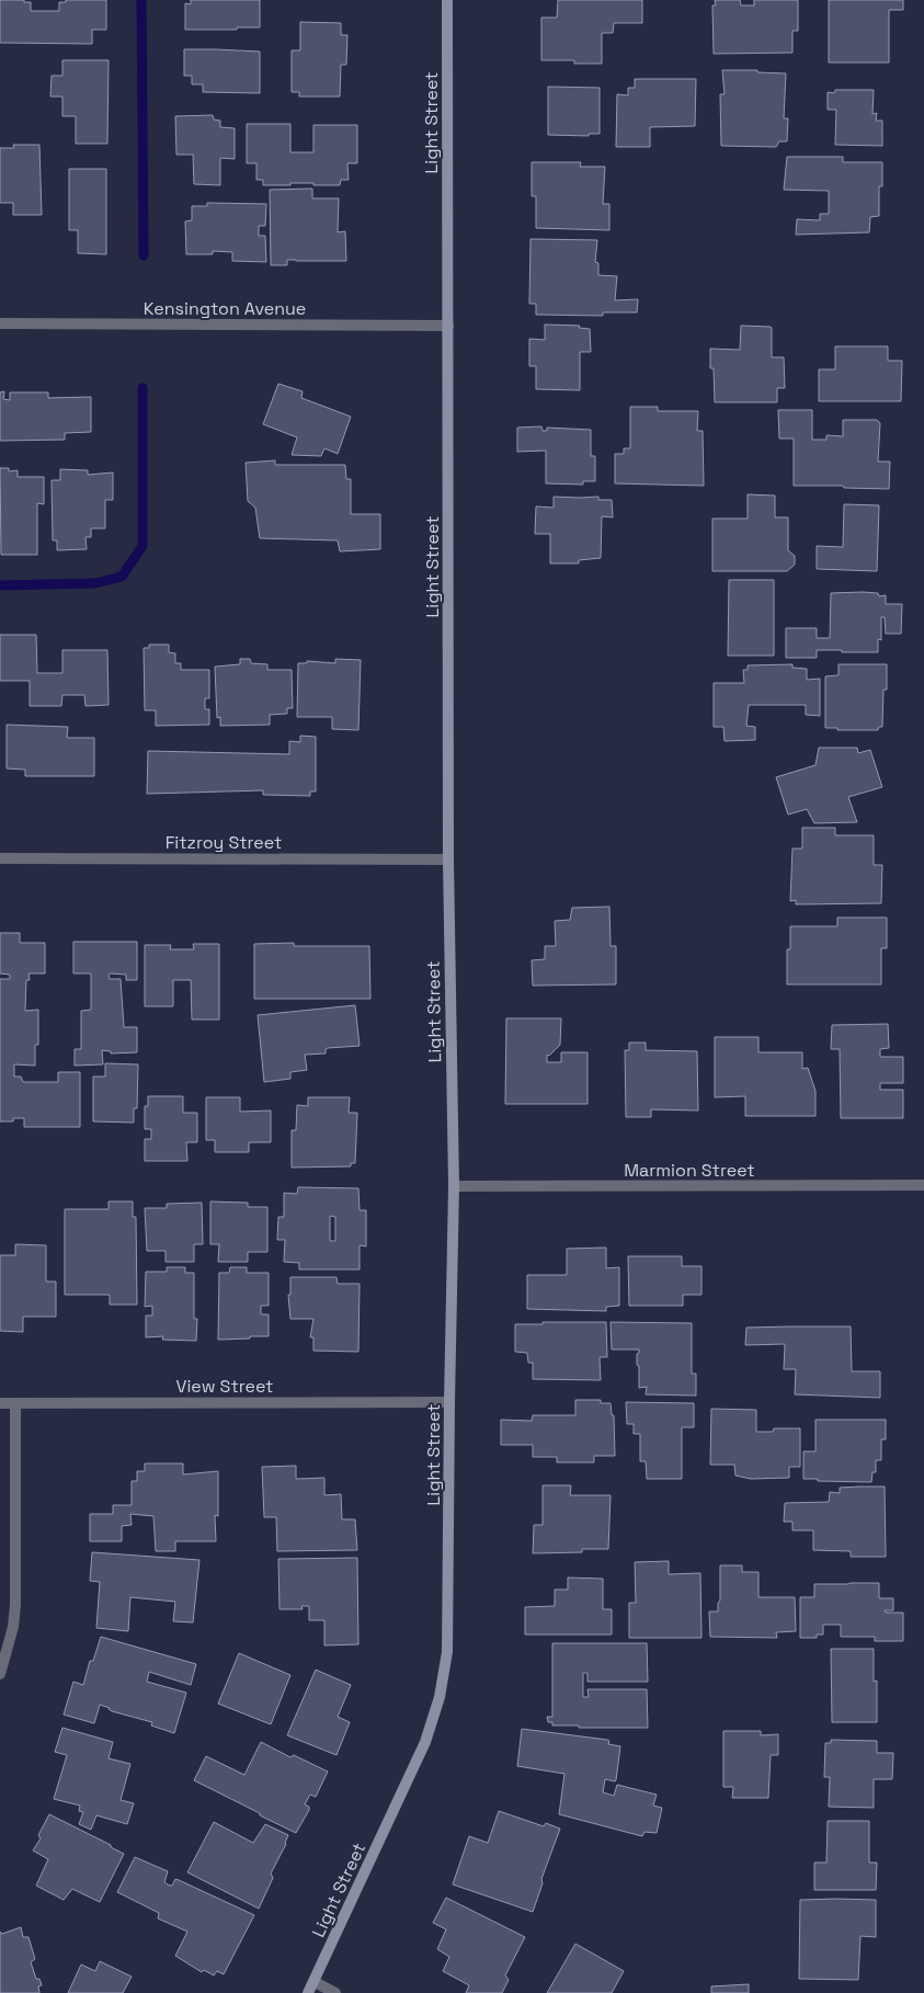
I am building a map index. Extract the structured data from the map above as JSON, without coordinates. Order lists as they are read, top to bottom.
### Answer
{
  "streets": {
    "street": [
      "Light Street",
      "Kensington Avenue",
      "Fitzroy Street",
      "Marmion Street",
      "View Street"
    ]
  },
  "crossings": [
    ["Light Street", "Kensington Avenue"],
    ["Light Street", "Fitzroy Street"],
    ["Light Street", "Marmion Street"],
    ["Light Street", "View Street"]
  ]
}
